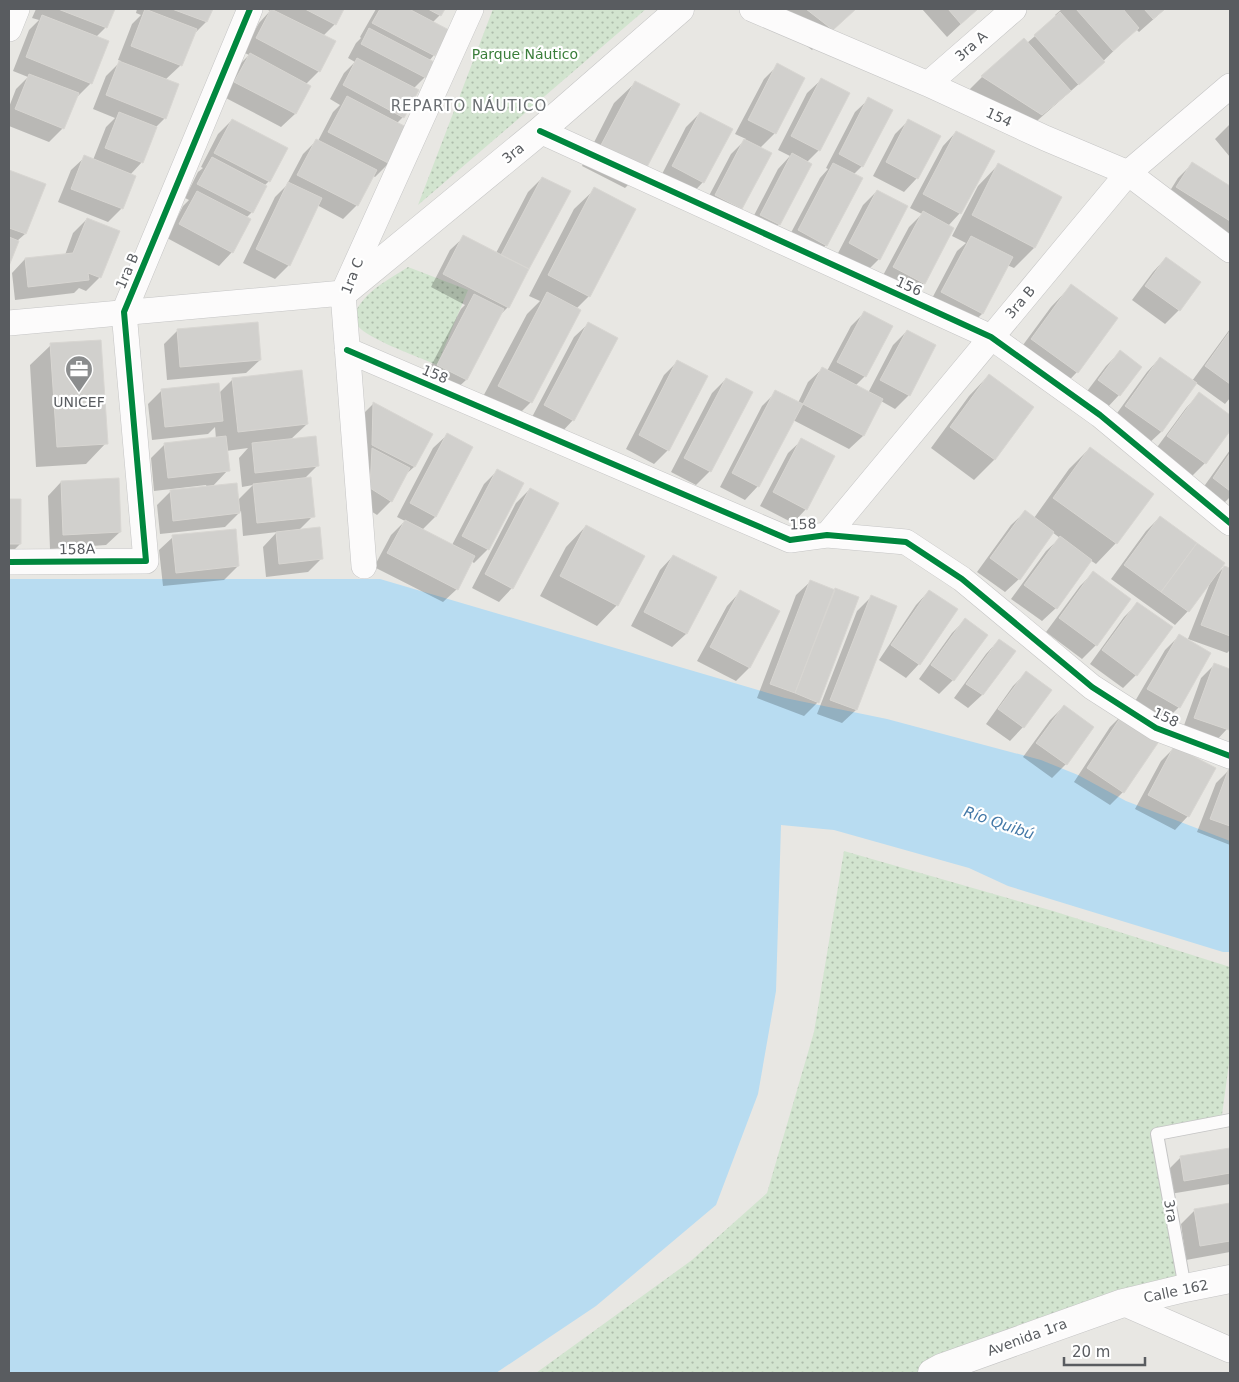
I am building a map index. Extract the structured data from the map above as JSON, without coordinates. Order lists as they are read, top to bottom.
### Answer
{
  "streets": {
    "street": [
      "3ra A",
      "154",
      "3ra",
      "1ra B",
      "1ra C",
      "156",
      "3ra B",
      "158",
      "158A",
      "Calle 162",
      "Avenida 1ra"
    ]
  },
  "crossings": [
    ["3ra A", "154"],
    ["154", "3ra B"],
    ["3ra", "1ra C"],
    ["3ra", "156"],
    ["3ra", "Calle 162"],
    ["1ra B", "158A"],
    ["1ra C", "158"],
    ["156", "3ra B"],
    ["3ra B", "158"],
    ["Calle 162", "Avenida 1ra"]
  ],
  "districts": ["REPARTO NÁUTICO"],
  "water": ["Río Quibú"],
  "parks": ["Parque Náutico"],
  "places": {
    "office": ["UNICEF"]
  },
  "scale_bar": "20 m"
}
